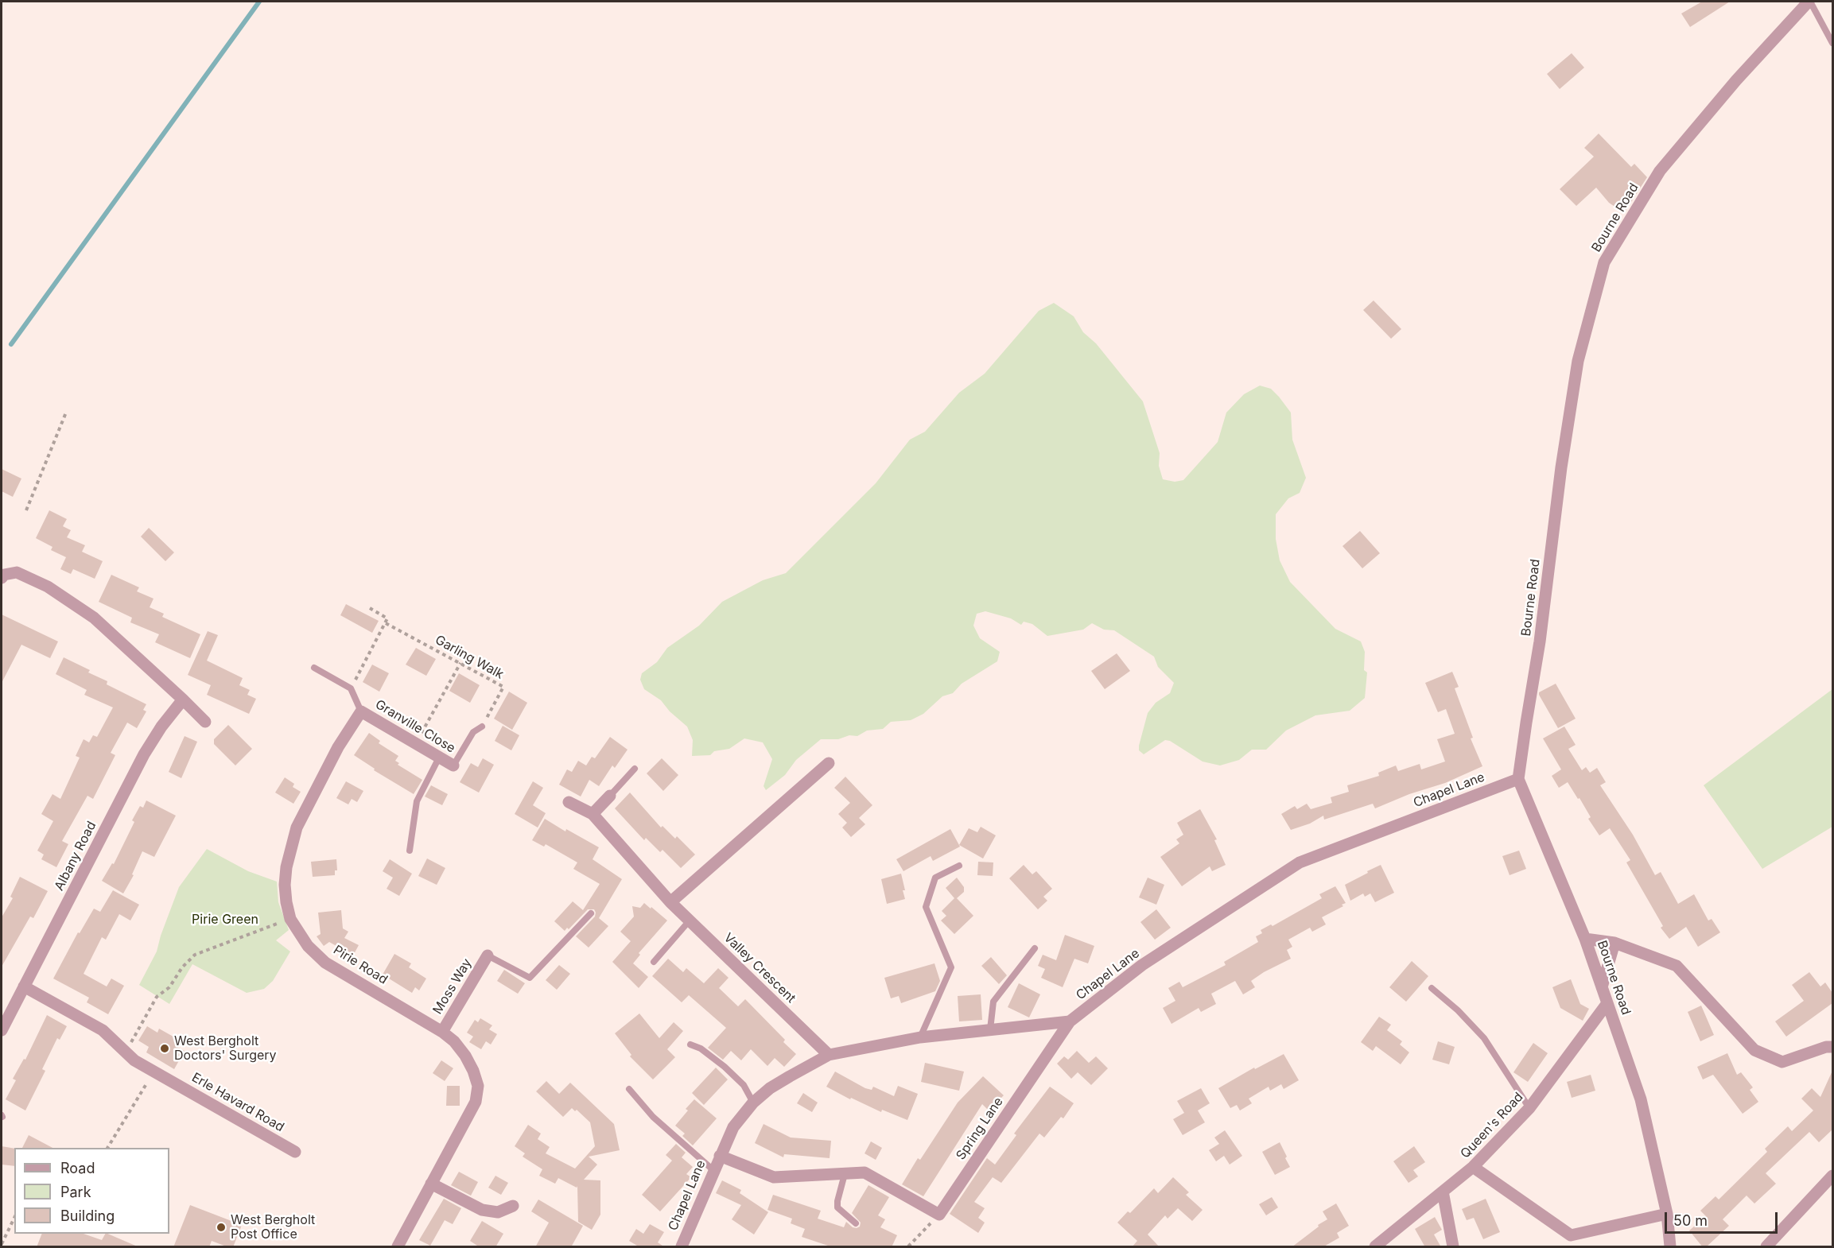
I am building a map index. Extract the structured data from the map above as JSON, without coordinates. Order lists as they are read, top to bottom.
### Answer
{
  "streets": {
    "street": [
      "Bourne Road",
      "Granville Close",
      "Chapel Lane",
      "Albany Road",
      "Pirie Road",
      "Valley Crescent",
      "Moss Way",
      "Erle Havard Road",
      "Queen's Road",
      "Spring Lane"
    ],
    "path": ["Garling Walk"]
  },
  "crossings": [
    ["Bourne Road", "Chapel Lane"],
    ["Bourne Road", "Queen's Road"],
    ["Granville Close", "Pirie Road"],
    ["Chapel Lane", "Valley Crescent"],
    ["Chapel Lane", "Spring Lane"],
    ["Albany Road", "Erle Havard Road"],
    ["Pirie Road", "Moss Way"]
  ],
  "parks": ["Pirie Green"],
  "places": ["West Bergholt Doctors' Surgery", "West Bergholt Post Office"],
  "legend": ["Road", "Park", "Building"],
  "scale_bar": "50 m"
}
